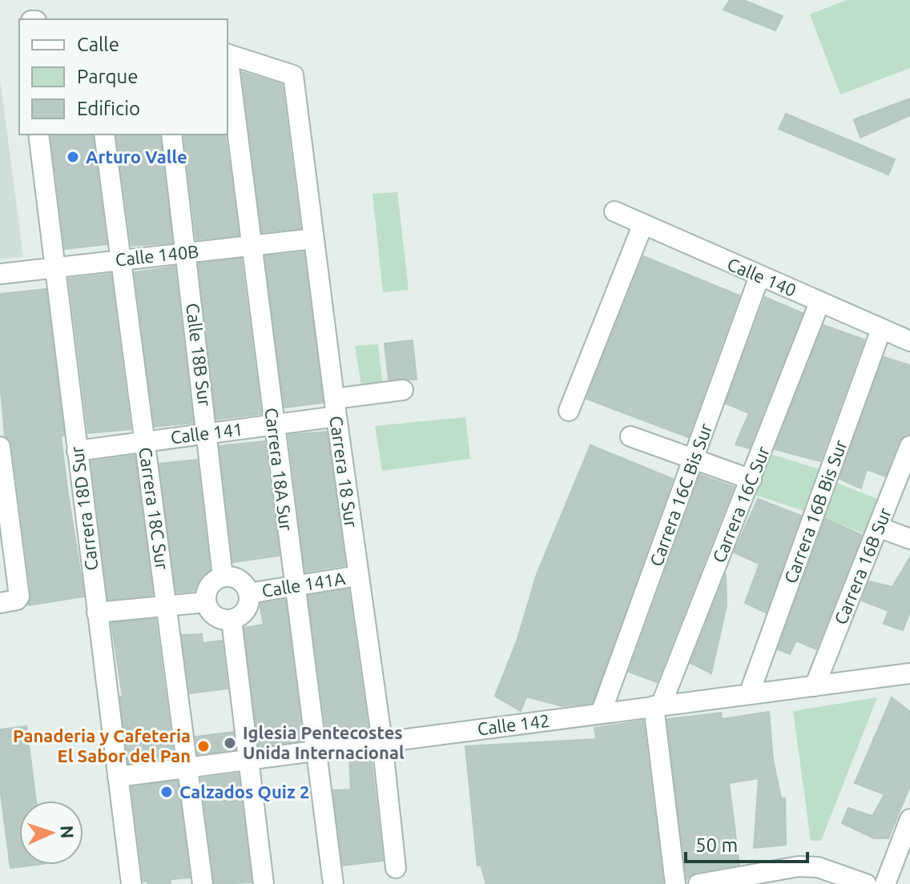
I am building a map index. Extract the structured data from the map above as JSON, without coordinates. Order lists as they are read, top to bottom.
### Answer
{
  "streets": {
    "street": [
      "Calle 140B",
      "Calle 140",
      "Calle 18B Sur",
      "Calle 141",
      "Carrera 18A Sur",
      "Carrera 18 Sur",
      "Carrera 16C Bis Sur",
      "Carrera 16C Sur",
      "Carrera 18D Sur",
      "Carrera 18C Sur",
      "Carrera 16B Bis Sur",
      "Carrera 16B Sur",
      "Calle 141A",
      "Calle 142"
    ]
  },
  "crossings": [
    ["Calle 140B", "Calle 18B Sur"],
    ["Calle 140B", "Carrera 18A Sur"],
    ["Calle 140B", "Carrera 18 Sur"],
    ["Calle 140B", "Carrera 18D Sur"],
    ["Calle 140B", "Carrera 18C Sur"],
    ["Calle 140", "Carrera 16C Bis Sur"],
    ["Calle 140", "Carrera 16C Sur"],
    ["Calle 140", "Carrera 16B Bis Sur"],
    ["Calle 18B Sur", "Calle 141"],
    ["Calle 18B Sur", "Calle 141A"],
    ["Calle 141", "Carrera 18A Sur"],
    ["Calle 141", "Carrera 18 Sur"],
    ["Calle 141", "Carrera 18D Sur"],
    ["Calle 141", "Carrera 18C Sur"],
    ["Carrera 18A Sur", "Calle 141A"],
    ["Carrera 18A Sur", "Calle 142"],
    ["Carrera 18 Sur", "Calle 141A"],
    ["Carrera 18 Sur", "Calle 142"],
    ["Carrera 16C Bis Sur", "Calle 142"],
    ["Carrera 16C Sur", "Calle 142"],
    ["Carrera 18D Sur", "Calle 142"],
    ["Carrera 18C Sur", "Calle 142"],
    ["Carrera 16B Bis Sur", "Calle 142"],
    ["Carrera 16B Sur", "Calle 142"]
  ],
  "places": [
    "Arturo Valle",
    "Iglesia Pentecostes Unida Internacional",
    "Panaderia y Cafeteria El Sabor del Pan",
    "Calzados Quiz 2"
  ],
  "legend": ["Calle", "Parque", "Edificio"],
  "scale_bar": "50 m",
  "north": "right"
}
